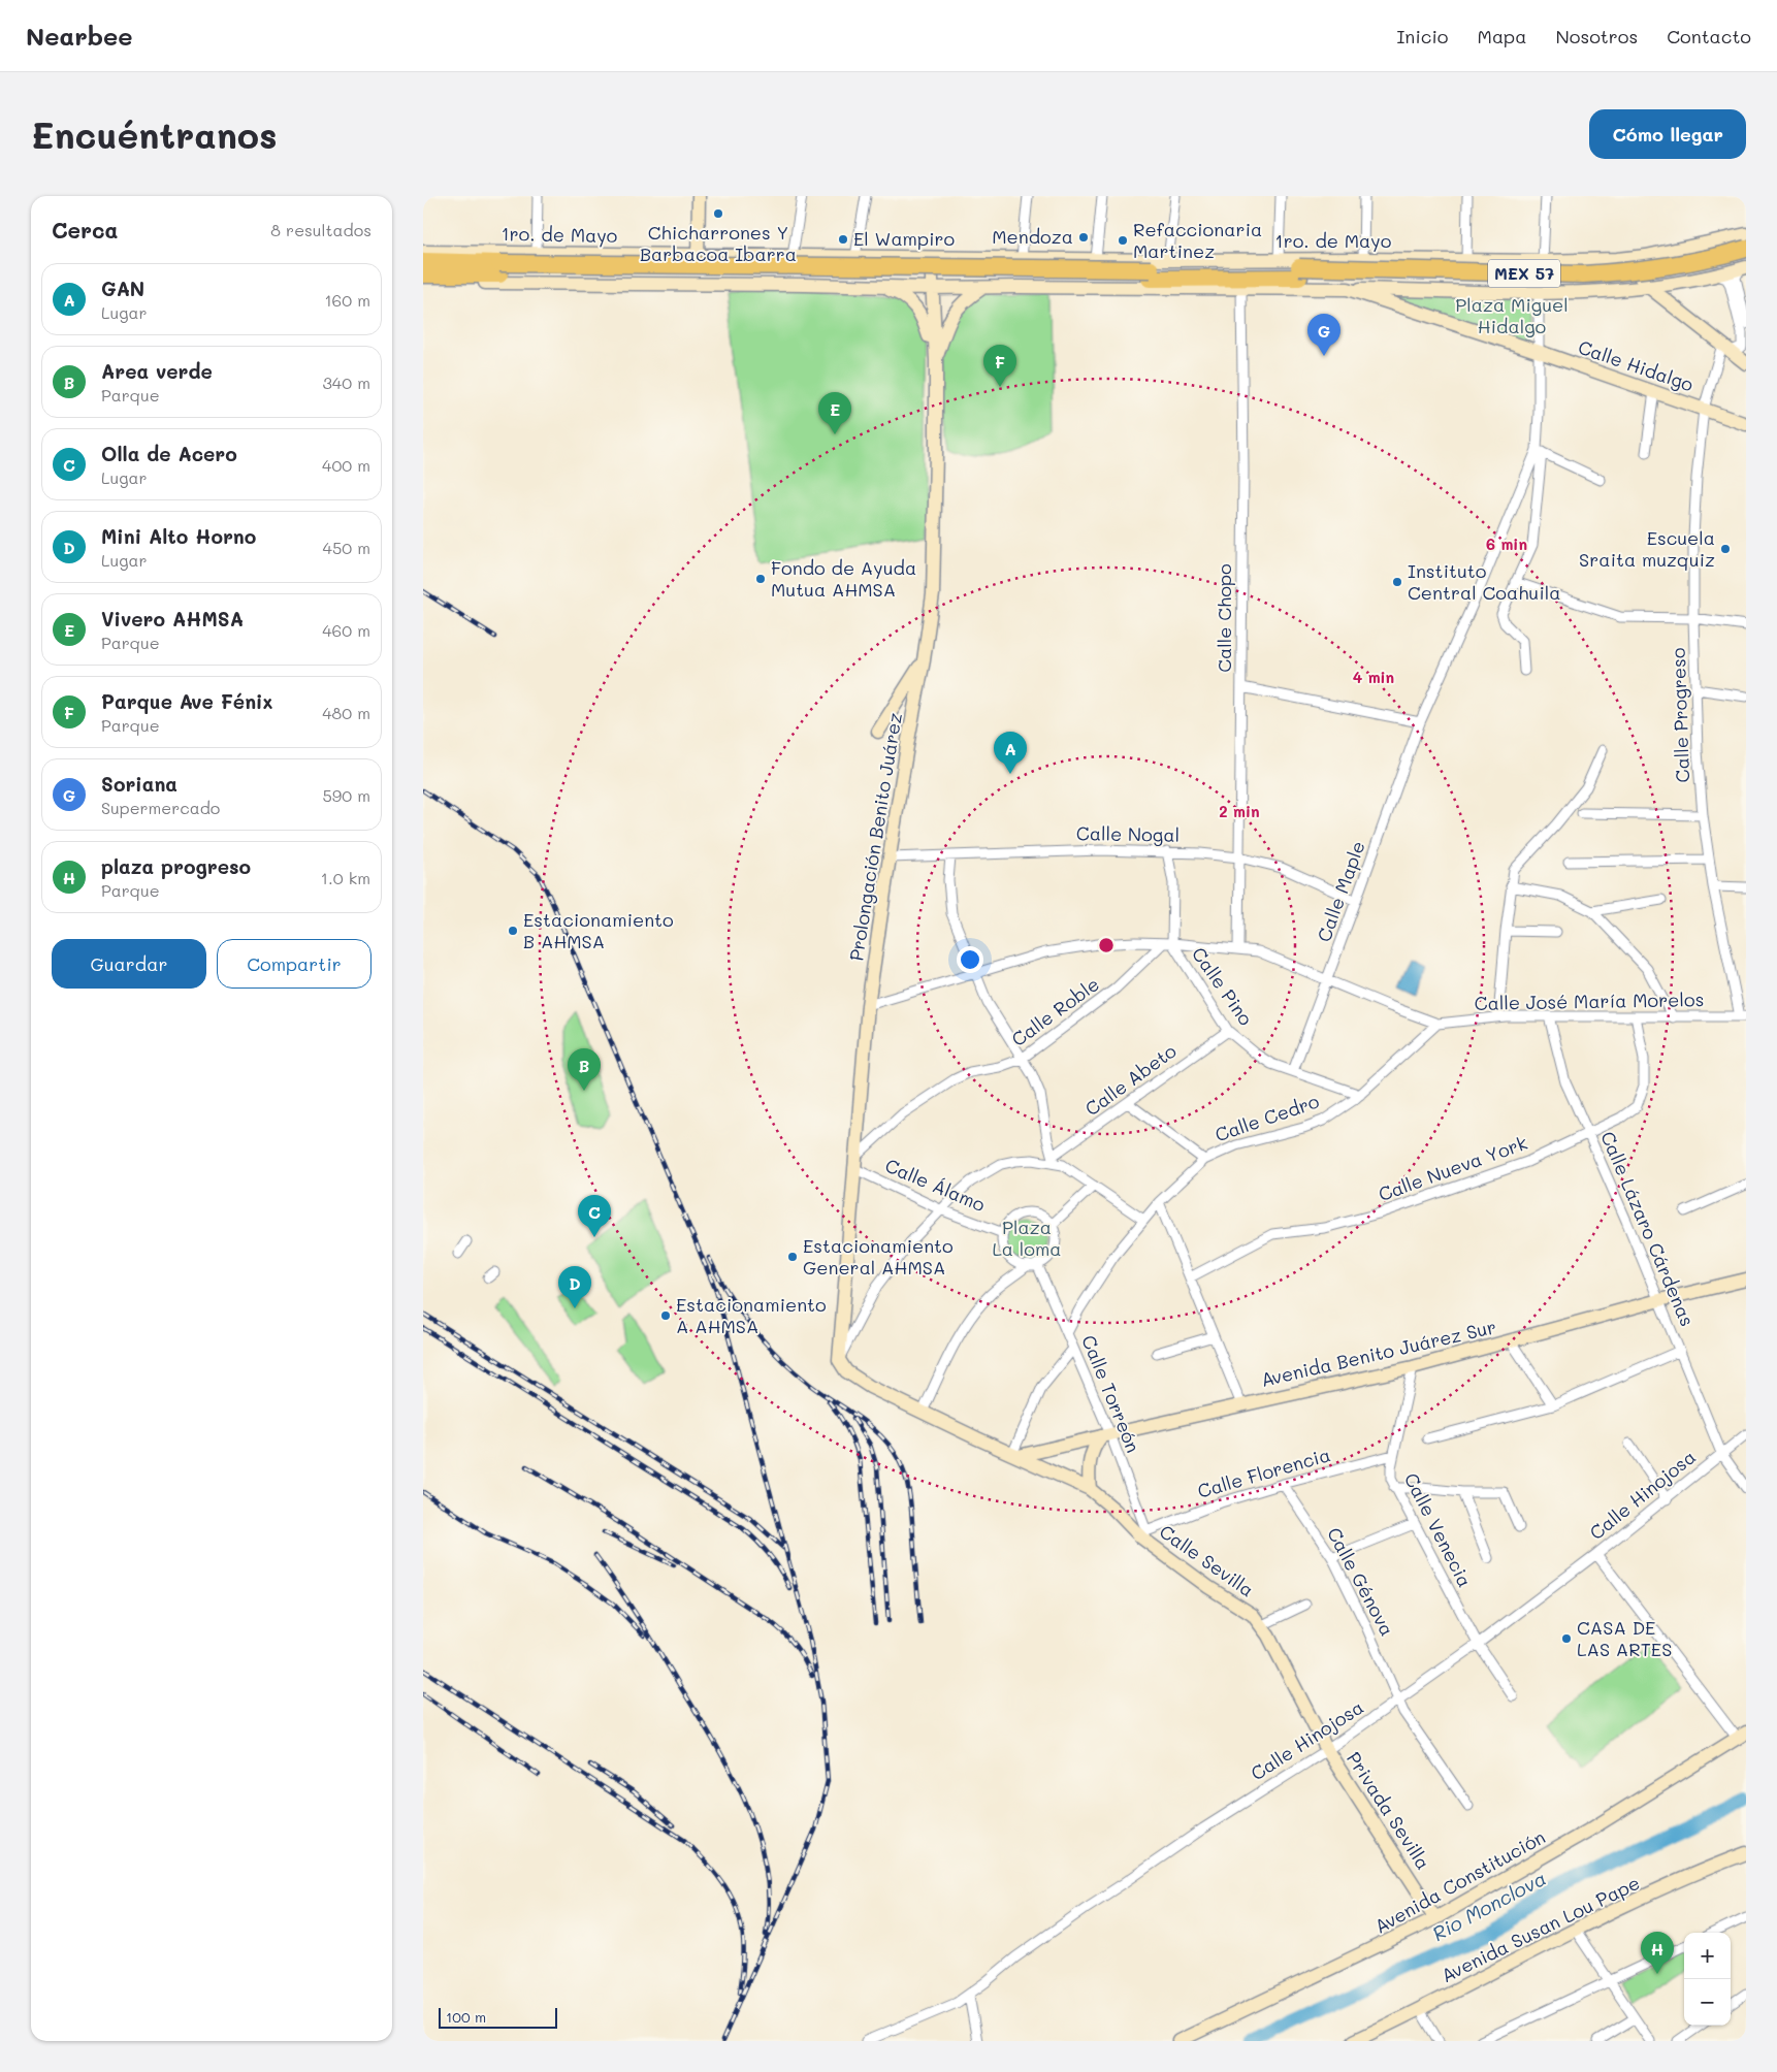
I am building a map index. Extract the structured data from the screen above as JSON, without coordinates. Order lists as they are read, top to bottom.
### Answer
{
  "streets": {
    "highway": ["MEX 57"],
    "street": [
      "1ro. de Mayo",
      "Calle Hidalgo",
      "Calle Chopo",
      "Calle Progreso",
      "Calle Nogal",
      "Prolongación Benito Juárez",
      "Calle Maple",
      "Calle Pino",
      "Calle José María Morelos",
      "Calle Roble",
      "Calle Abeto",
      "Calle Cedro",
      "Calle Nueva York",
      "Calle Álamo",
      "Calle Lázaro Cárdenas",
      "Avenida Benito Juárez Sur",
      "Calle Torreón",
      "Calle Florencia",
      "Calle Hinojosa",
      "Calle Venecia",
      "Calle Sevilla",
      "Calle Génova",
      "Privada Sevilla",
      "Avenida Constitución",
      "Avenida Susan Lou Pape"
    ]
  },
  "crossings": [
    ["1ro. de Mayo", "Prolongación Benito Juárez"],
    ["Calle Hidalgo", "Calle Progreso"],
    ["Calle Chopo", "Calle Nogal"],
    ["Calle Chopo", "Calle José María Morelos"],
    ["Calle Progreso", "Calle José María Morelos"],
    ["Calle Nogal", "Prolongación Benito Juárez"],
    ["Calle Nogal", "Calle Maple"],
    ["Calle Nogal", "Calle Pino"],
    ["Prolongación Benito Juárez", "Calle José María Morelos"],
    ["Prolongación Benito Juárez", "Calle Roble"],
    ["Prolongación Benito Juárez", "Calle Álamo"],
    ["Calle Maple", "Calle Pino"],
    ["Calle Maple", "Calle José María Morelos"],
    ["Calle Pino", "Calle José María Morelos"],
    ["Calle Pino", "Calle Roble"],
    ["Calle Pino", "Calle Abeto"],
    ["Calle Pino", "Calle Cedro"],
    ["Calle José María Morelos", "Calle Roble"],
    ["Calle José María Morelos", "Calle Cedro"],
    ["Calle José María Morelos", "Calle Nueva York"],
    ["Calle José María Morelos", "Calle Lázaro Cárdenas"],
    ["Calle Roble", "Calle Álamo"],
    ["Calle Cedro", "Calle Torreón"],
    ["Calle Nueva York", "Calle Lázaro Cárdenas"],
    ["Calle Álamo", "Calle Torreón"],
    ["Calle Lázaro Cárdenas", "Avenida Benito Juárez Sur"],
    ["Calle Lázaro Cárdenas", "Calle Hinojosa"],
    ["Avenida Benito Juárez Sur", "Calle Torreón"],
    ["Avenida Benito Juárez Sur", "Calle Venecia"],
    ["Avenida Benito Juárez Sur", "Calle Sevilla"],
    ["Calle Torreón", "Calle Florencia"],
    ["Calle Torreón", "Calle Sevilla"],
    ["Calle Florencia", "Calle Venecia"],
    ["Calle Florencia", "Calle Sevilla"],
    ["Calle Florencia", "Calle Génova"],
    ["Calle Hinojosa", "Calle Venecia"],
    ["Calle Hinojosa", "Calle Sevilla"],
    ["Calle Hinojosa", "Calle Génova"],
    ["Calle Hinojosa", "Privada Sevilla"],
    ["Calle Sevilla", "Privada Sevilla"],
    ["Privada Sevilla", "Avenida Constitución"]
  ],
  "water": ["Rio Monclova"],
  "parks": ["Plaza Miguel Hidalgo", "Plaza La loma"],
  "places": [
    "Chicharrones Y Barbacoa Ibarra",
    "Mendoza",
    "El Wampiro",
    "Refaccionaria Martinez",
    "Escuela Sraita muzquiz",
    "Fondo de Ayuda Mutua AHMSA",
    "Instituto Central Coahuila",
    "Estacionamiento B AHMSA",
    "Estacionamiento General AHMSA",
    "Estacionamiento A AHMSA",
    "CASA DE LAS ARTES"
  ],
  "scale_bar": "100 m",
  "page": {
    "header": "Nearbee",
    "nav": [
      "Inicio",
      "Mapa",
      "Nosotros",
      "Contacto"
    ],
    "buttons": [
      "Cómo llegar",
      ["Guardar", "Compartir"]
    ],
    "title": "Encuéntranos",
    "heading": ["Cerca", "8 resultados"],
    "list": [
      {
        "mark": "A",
        "name": "GAN",
        "note": "Lugar",
        "value": "160 m"
      },
      {
        "mark": "B",
        "name": "Area verde",
        "note": "Parque",
        "value": "340 m"
      },
      {
        "mark": "C",
        "name": "Olla de Acero",
        "note": "Lugar",
        "value": "400 m"
      },
      {
        "mark": "D",
        "name": "Mini Alto Horno",
        "note": "Lugar",
        "value": "450 m"
      },
      {
        "mark": "E",
        "name": "Vivero AHMSA",
        "note": "Parque",
        "value": "460 m"
      },
      {
        "mark": "F",
        "name": "Parque Ave Fénix",
        "note": "Parque",
        "value": "480 m"
      },
      {
        "mark": "G",
        "name": "Soriana",
        "note": "Supermercado",
        "value": "590 m"
      },
      {
        "mark": "H",
        "name": "plaza progreso",
        "note": "Parque",
        "value": "1.0 km"
      }
    ],
    "pins": [
      "G",
      "F",
      "E",
      "A",
      "B",
      "C",
      "D",
      "H"
    ],
    "map_buttons": ["+", "−"],
    "scale": "100 m"
  },
  "rings": ["6 min", "4 min", "2 min"]
}
